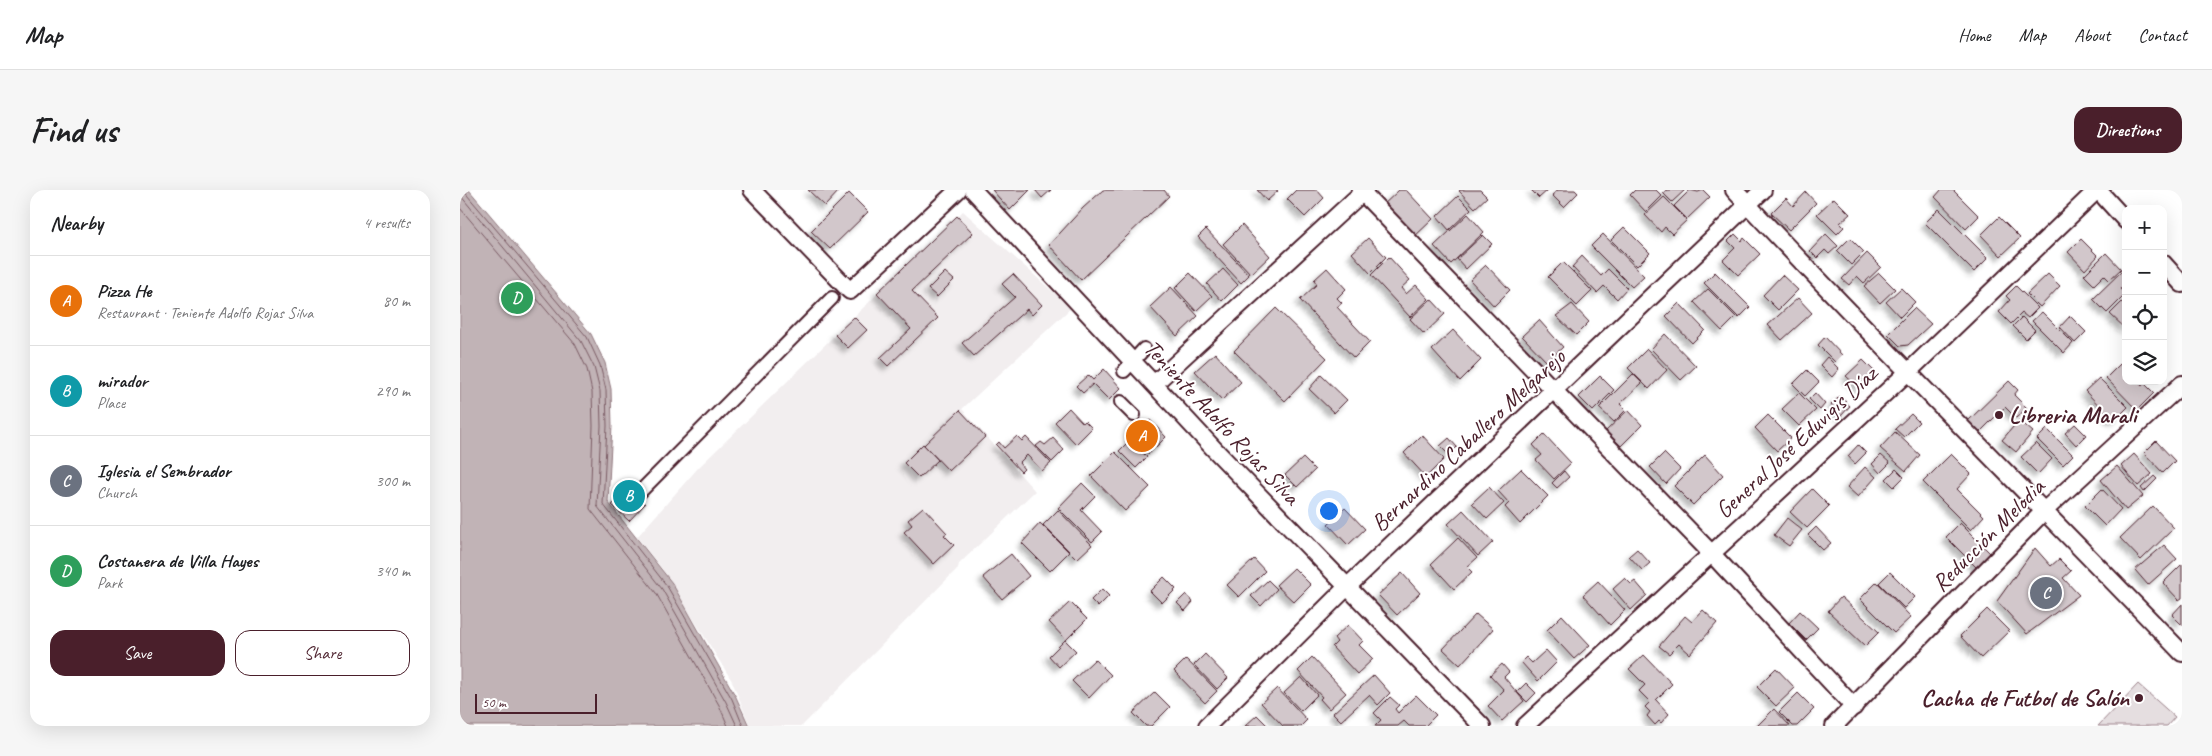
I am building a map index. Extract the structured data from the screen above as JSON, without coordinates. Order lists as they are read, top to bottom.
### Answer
{
  "streets": {
    "street": [
      "Teniente Adolfo Rojas Silva",
      "Bernardino Caballero Melgarejo",
      "General José Eduvigis Díaz",
      "Reducción Melodia"
    ]
  },
  "crossings": [
    ["Teniente Adolfo Rojas Silva", "Bernardino Caballero Melgarejo"]
  ],
  "places": ["Libreria Marali", "Cacha de Futbol de Salón"],
  "scale_bar": "50 m",
  "page": {
    "header": "Map",
    "nav": [
      "Home",
      "Map",
      "About",
      "Contact"
    ],
    "buttons": [
      "Directions",
      ["Save", "Share"]
    ],
    "title": "Find us",
    "heading": ["Nearby", "4 results"],
    "map_buttons": ["+", "−"],
    "list": [
      {
        "mark": "A",
        "name": "Pizza He",
        "note": "Restaurant · Teniente Adolfo Rojas Silva",
        "value": "80 m"
      },
      {
        "mark": "B",
        "name": "mirador",
        "note": "Place",
        "value": "290 m"
      },
      {
        "mark": "C",
        "name": "Iglesia el Sembrador",
        "note": "Church",
        "value": "300 m"
      },
      {
        "mark": "D",
        "name": "Costanera de Villa Hayes",
        "note": "Park",
        "value": "340 m"
      }
    ],
    "pins": [
      "D",
      "A",
      "B",
      "C"
    ],
    "scale": "50 m"
  }
}
